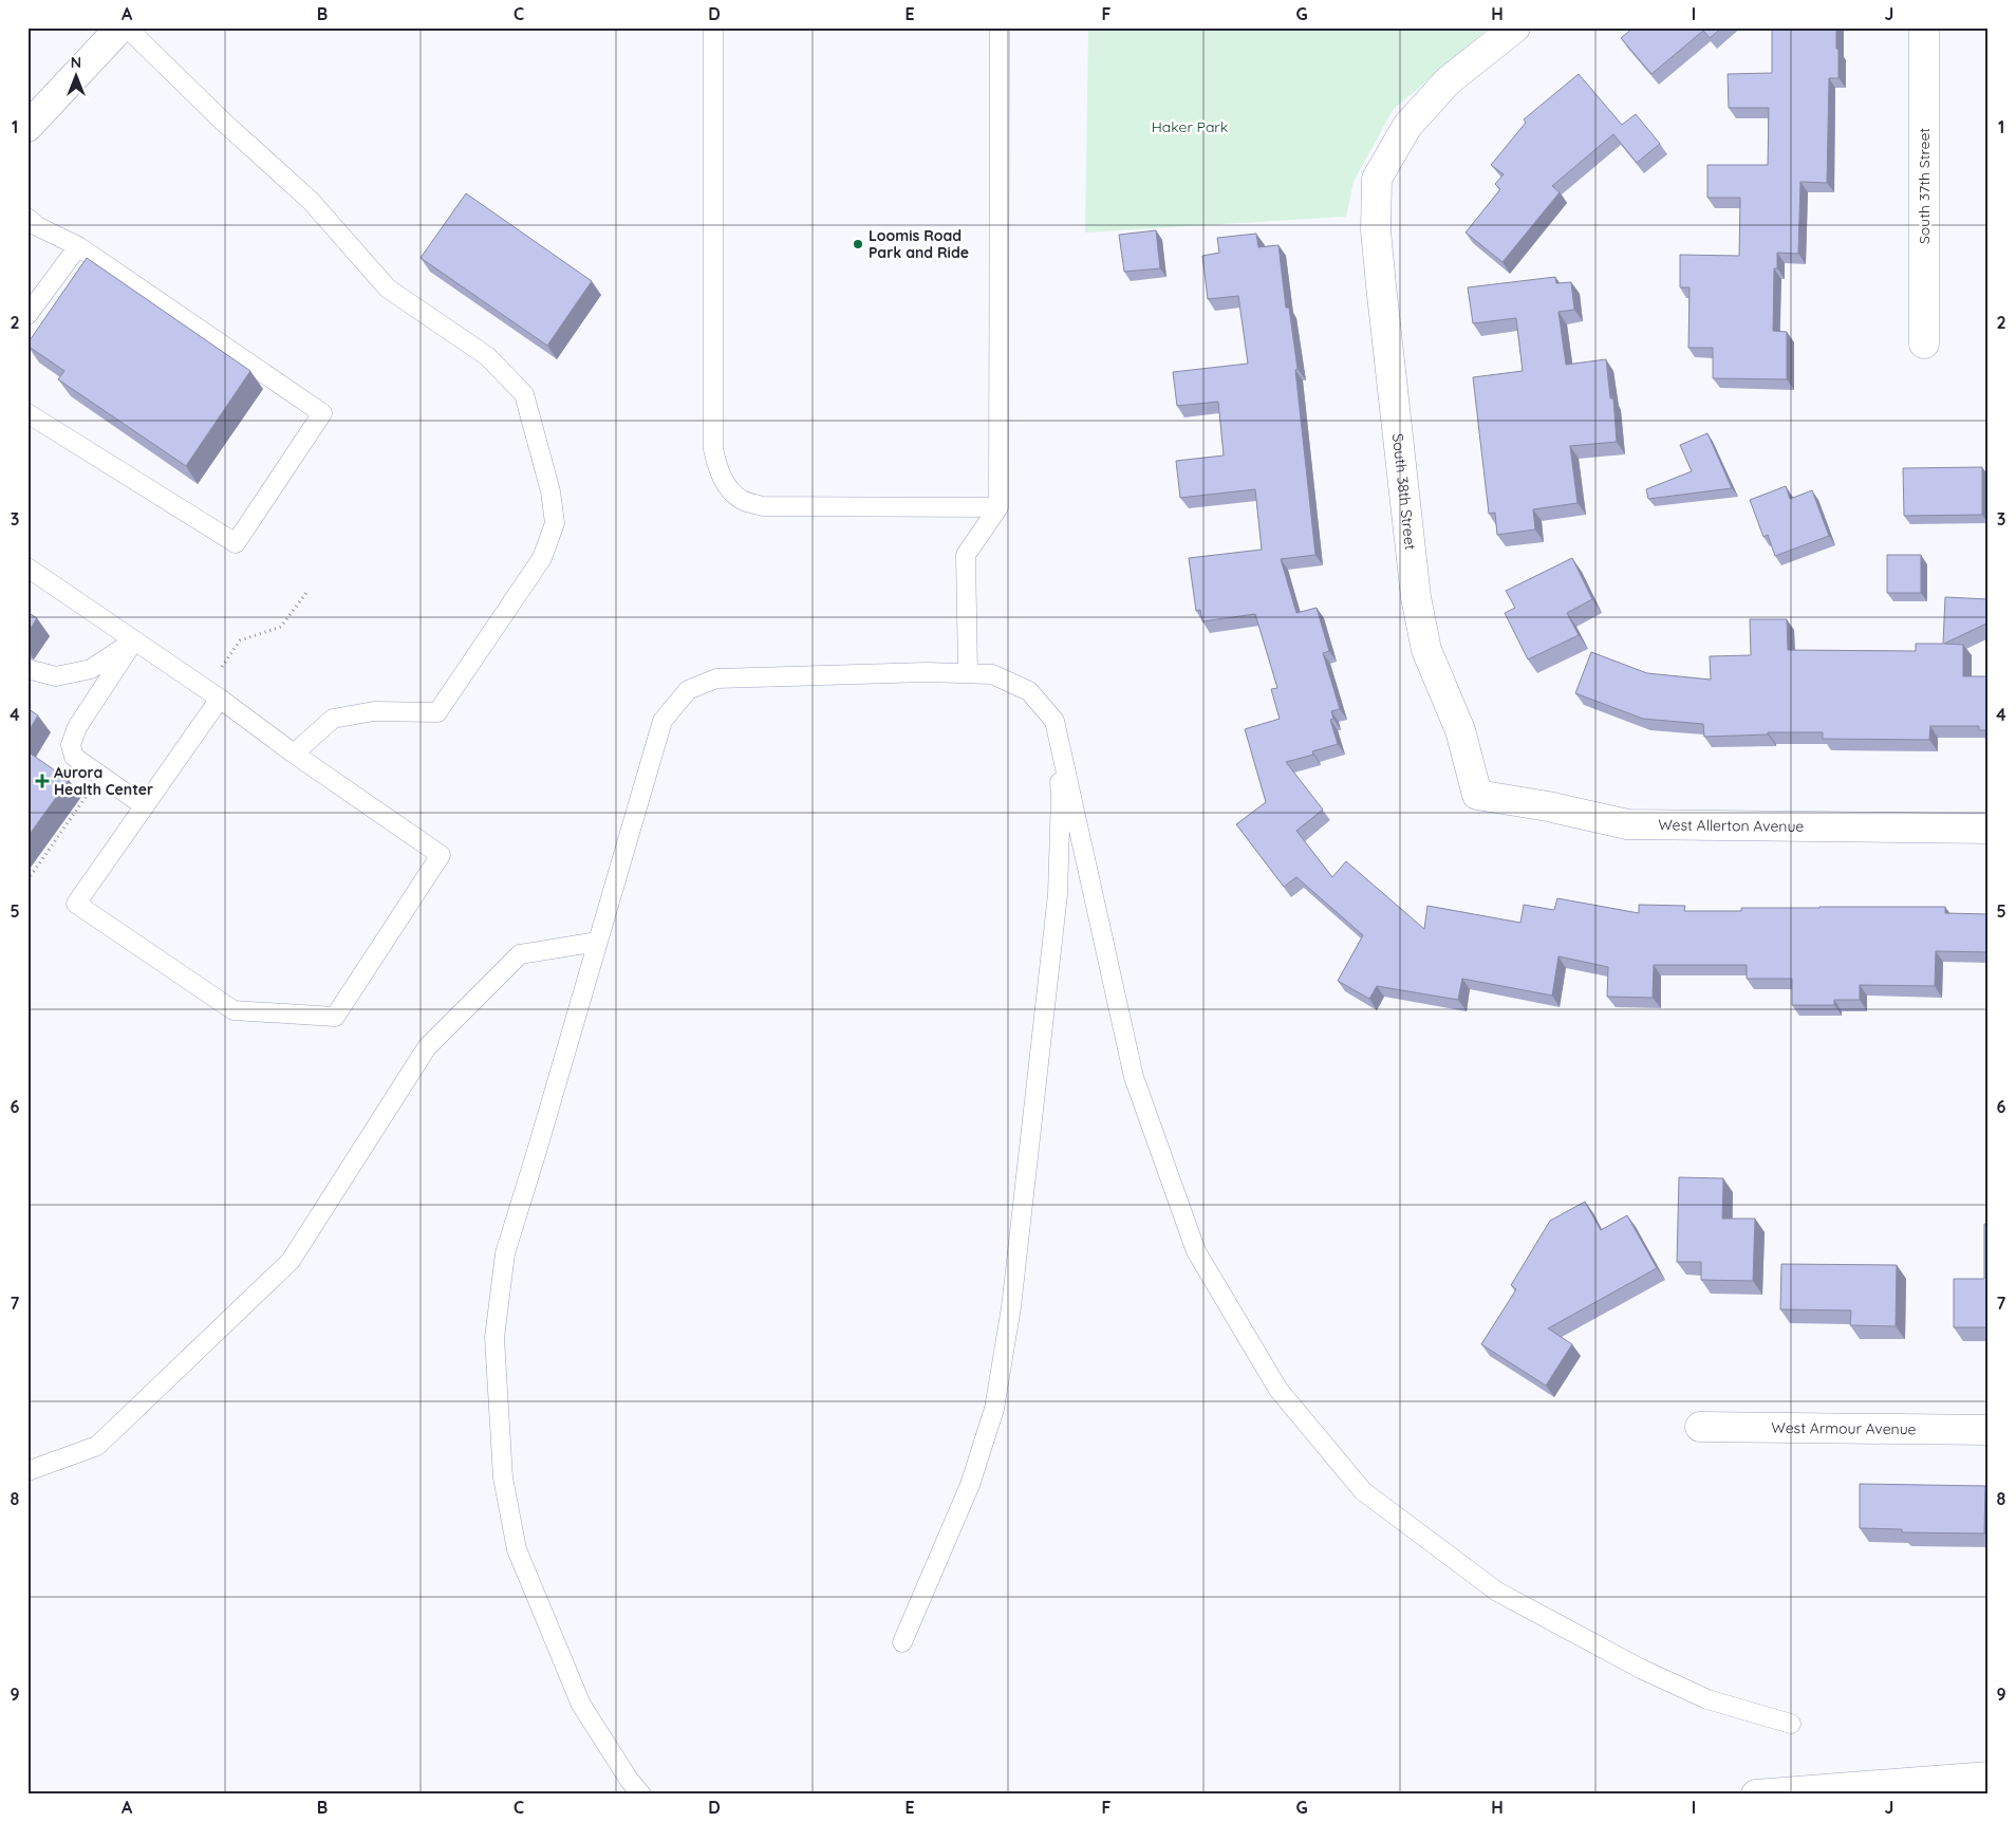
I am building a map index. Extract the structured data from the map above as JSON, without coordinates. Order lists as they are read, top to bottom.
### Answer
{
  "streets": {
    "main road": [
      "South 37th Street",
      "South 38th Street",
      "West Allerton Avenue",
      "West Armour Avenue"
    ]
  },
  "crossings": [
    ["South 38th Street", "West Allerton Avenue"]
  ],
  "parks": ["Haker Park"],
  "places": {
    "other": ["Loomis Road Park and Ride"],
    "health": ["Aurora Health Center"]
  },
  "north": "top",
  "grid": {
    "columns": [
      "A",
      "B",
      "C",
      "D",
      "E",
      "F",
      "G",
      "H",
      "I",
      "J"
    ],
    "rows": [
      "1",
      "2",
      "3",
      "4",
      "5",
      "6",
      "7",
      "8",
      "9"
    ]
  }
}
